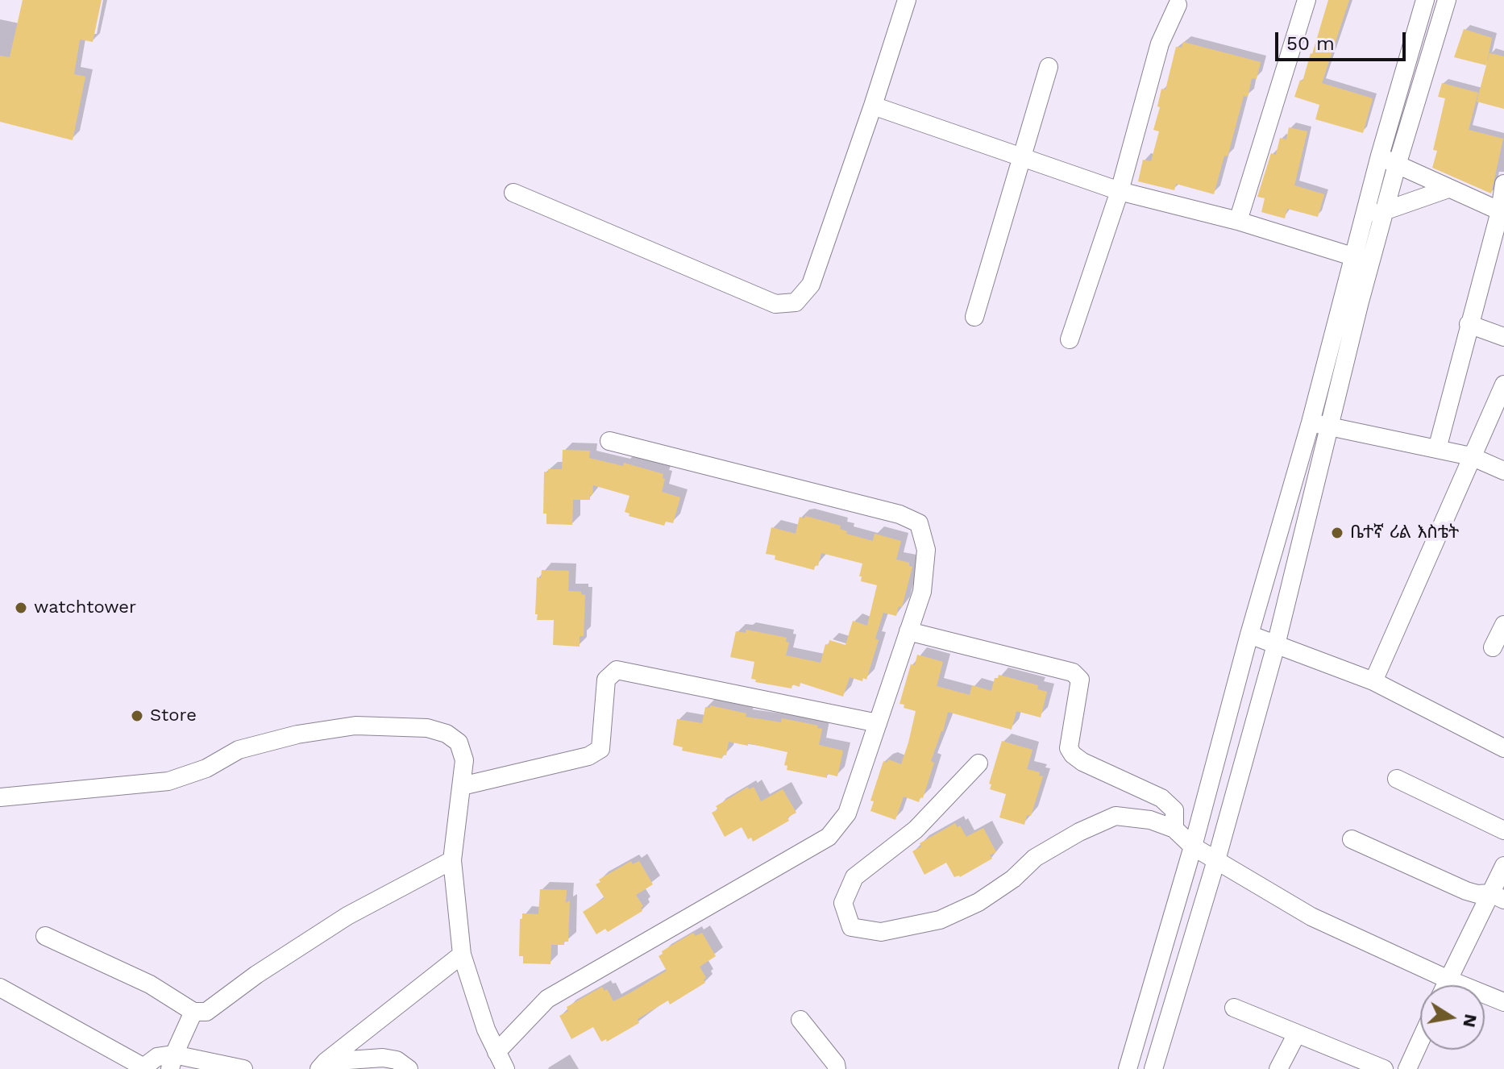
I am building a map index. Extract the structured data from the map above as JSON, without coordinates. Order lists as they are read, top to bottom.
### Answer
{
  "places": ["ቤተኛ ሪል እስቴት", "watchtower", "Store"],
  "scale_bar": "50 m",
  "north": "right"
}
